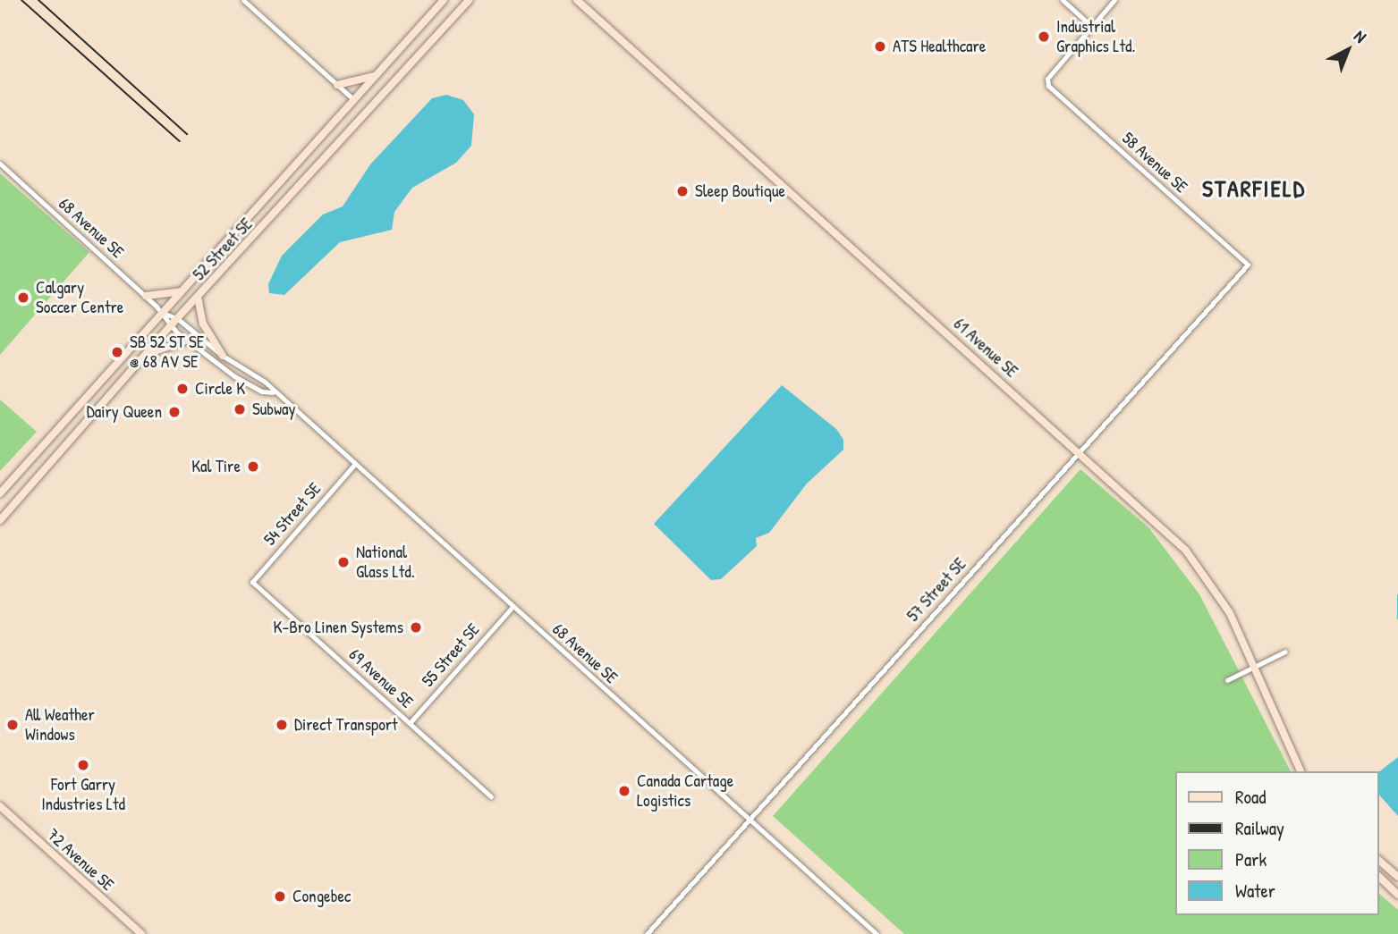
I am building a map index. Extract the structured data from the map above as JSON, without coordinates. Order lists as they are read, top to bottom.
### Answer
{
  "streets": {
    "main road": ["52 Street SE", "61 Avenue SE", "72 Avenue SE"],
    "street": [
      "58 Avenue SE",
      "68 Avenue SE",
      "54 Street SE",
      "57 Street SE",
      "55 Street SE",
      "69 Avenue SE"
    ]
  },
  "crossings": [
    ["58 Avenue SE", "57 Street SE"],
    ["68 Avenue SE", "52 Street SE"],
    ["68 Avenue SE", "54 Street SE"],
    ["68 Avenue SE", "57 Street SE"],
    ["68 Avenue SE", "55 Street SE"],
    ["61 Avenue SE", "57 Street SE"],
    ["54 Street SE", "69 Avenue SE"],
    ["55 Street SE", "69 Avenue SE"]
  ],
  "districts": ["STARFIELD"],
  "places": [
    "Industrial Graphics Ltd.",
    "ATS Healthcare",
    "Sleep Boutique",
    "Calgary Soccer Centre",
    "SB 52 ST SE @ 68 AV SE",
    "Circle K",
    "Subway",
    "Dairy Queen",
    "Kal Tire",
    "National Glass Ltd.",
    "K-Bro Linen Systems",
    "All Weather Windows",
    "Direct Transport",
    "Fort Garry Industries Ltd",
    "Canada Cartage Logistics",
    "Congebec"
  ],
  "legend": [
    "Road",
    "Railway",
    "Park",
    "Water"
  ],
  "north": "top right"
}
